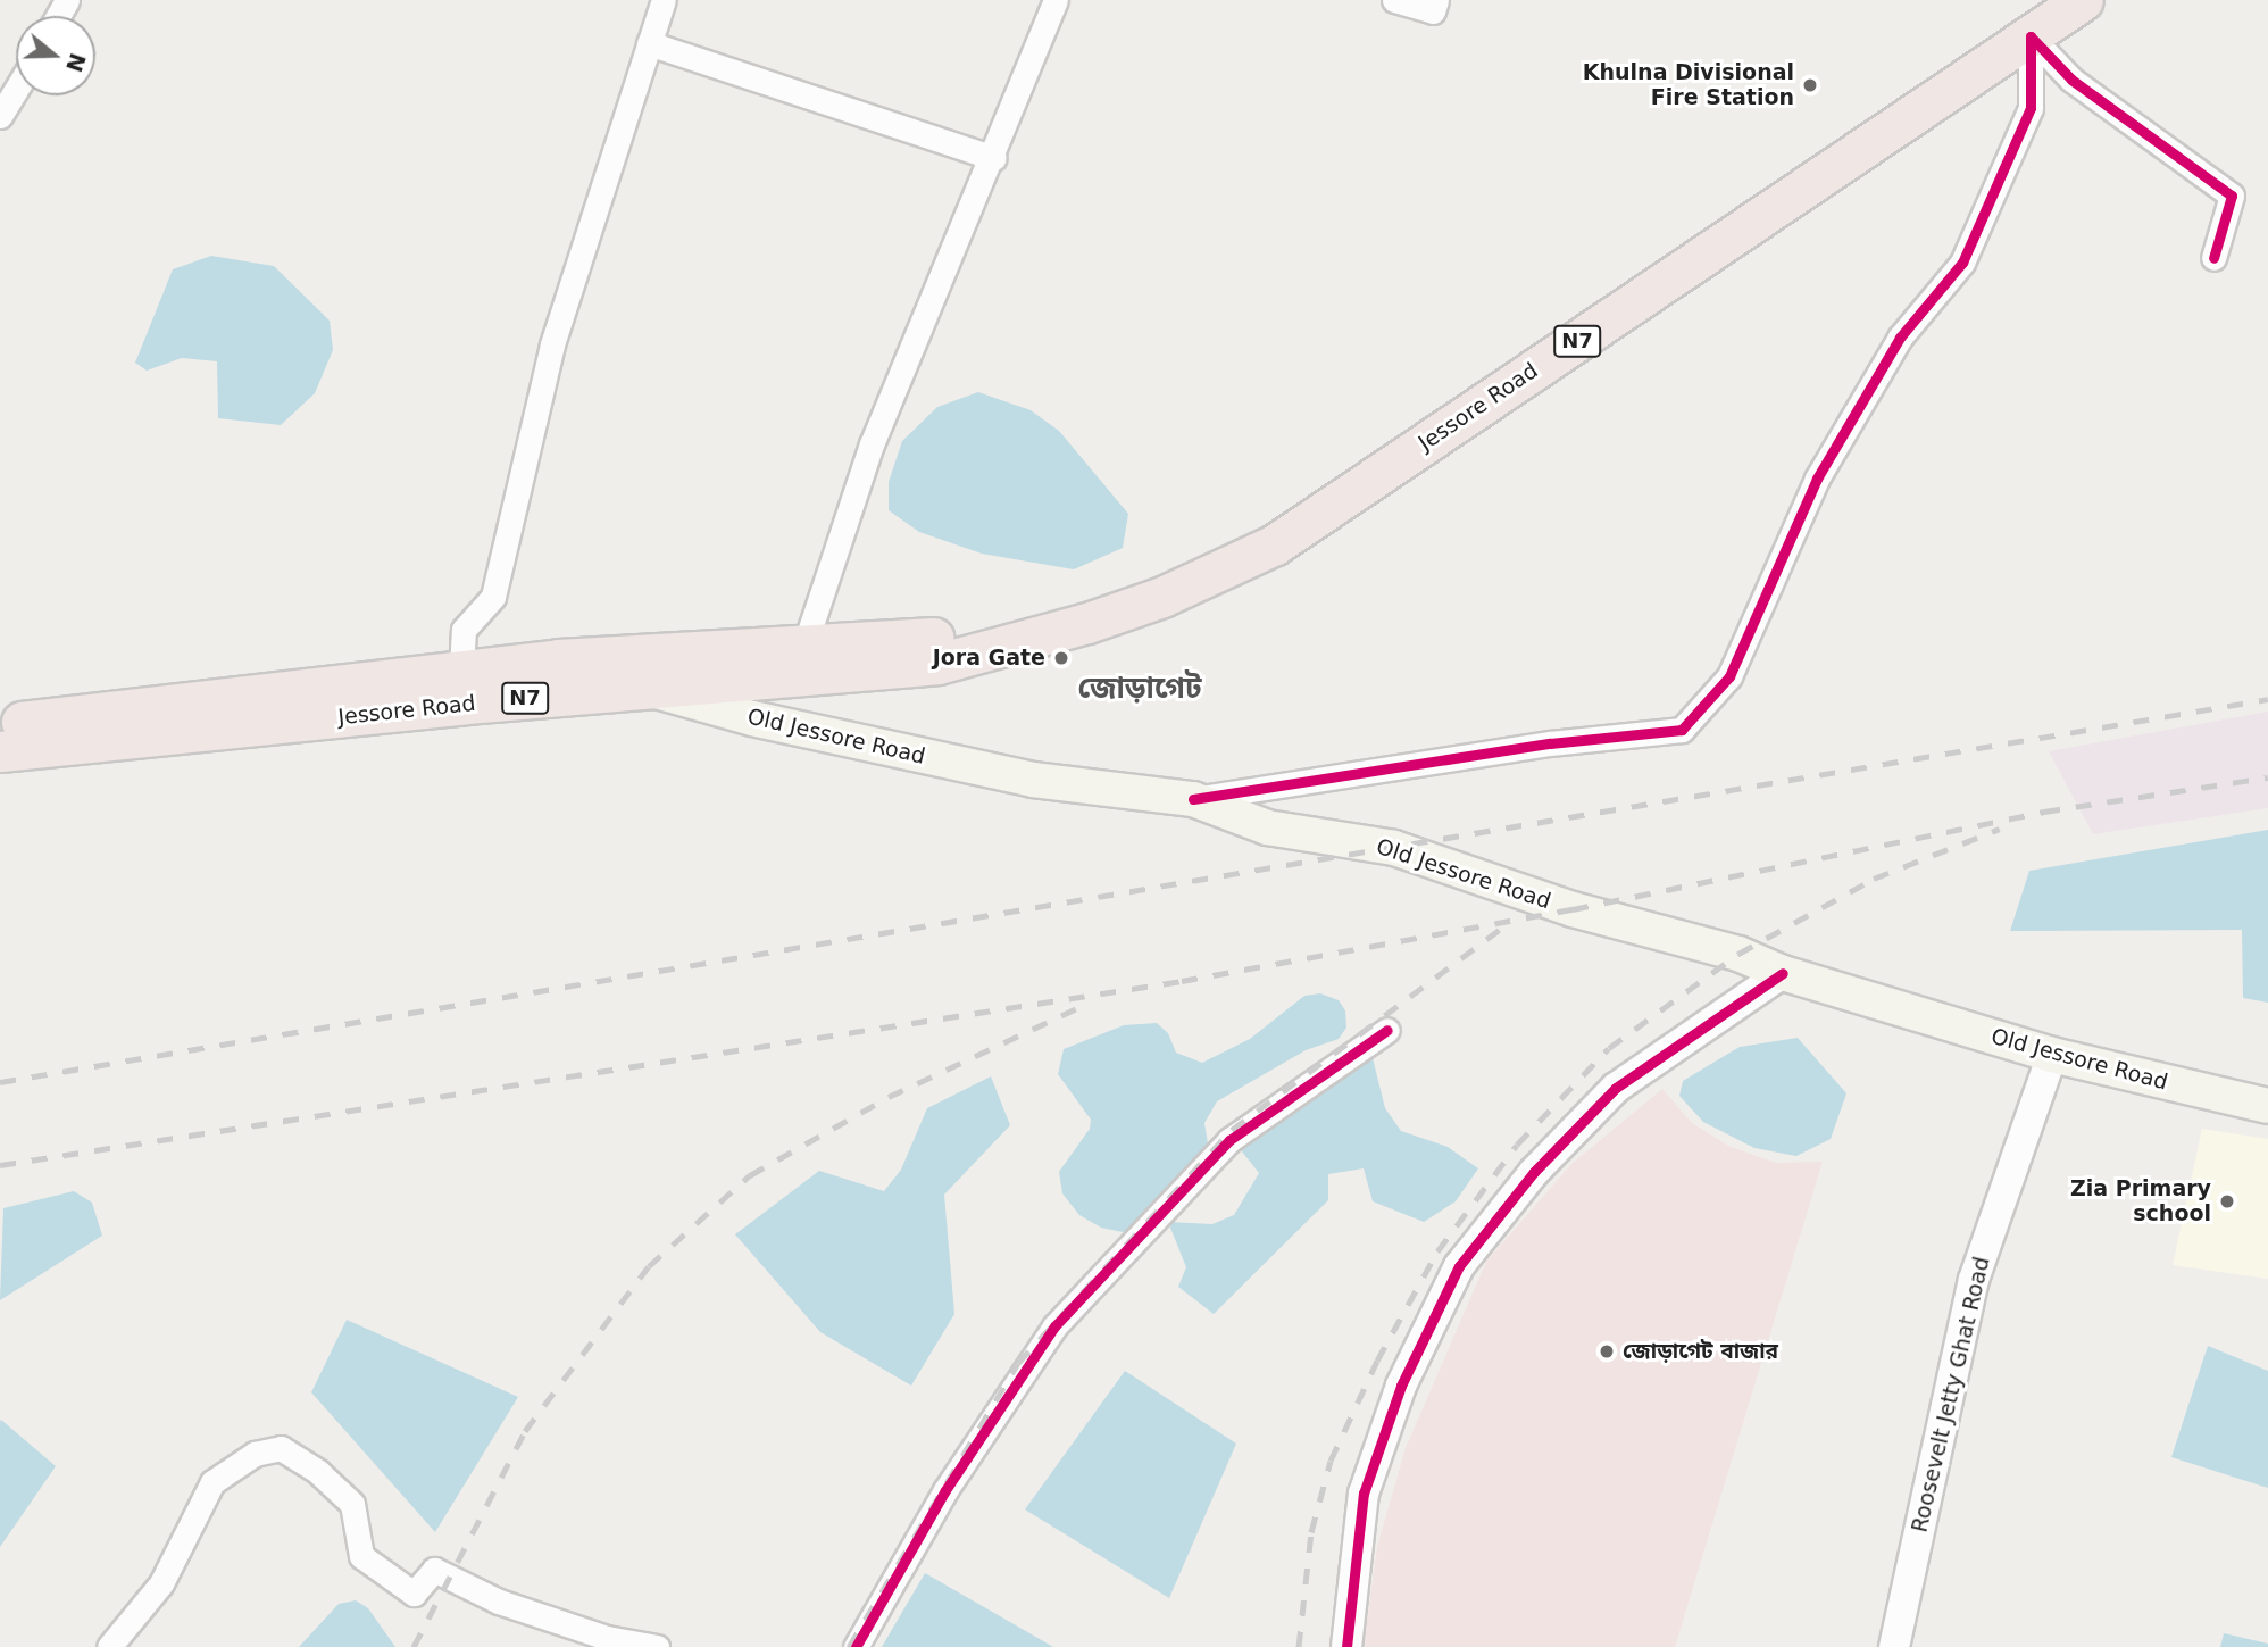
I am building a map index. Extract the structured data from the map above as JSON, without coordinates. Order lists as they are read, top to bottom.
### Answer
{
  "streets": {
    "highway": ["N7", "Jessore Road"],
    "main road": ["Old Jessore Road"],
    "street": ["Roosevelt Jetty Ghat Road"]
  },
  "crossings": [
    ["Jessore Road", "Old Jessore Road"],
    ["Old Jessore Road", "Roosevelt Jetty Ghat Road"]
  ],
  "districts": ["জোড়াগেট"],
  "places": [
    "Khulna Divisional Fire Station",
    "Jora Gate",
    "Zia Primary school",
    "জোড়াগেট বাজার"
  ],
  "north": "right"
}
